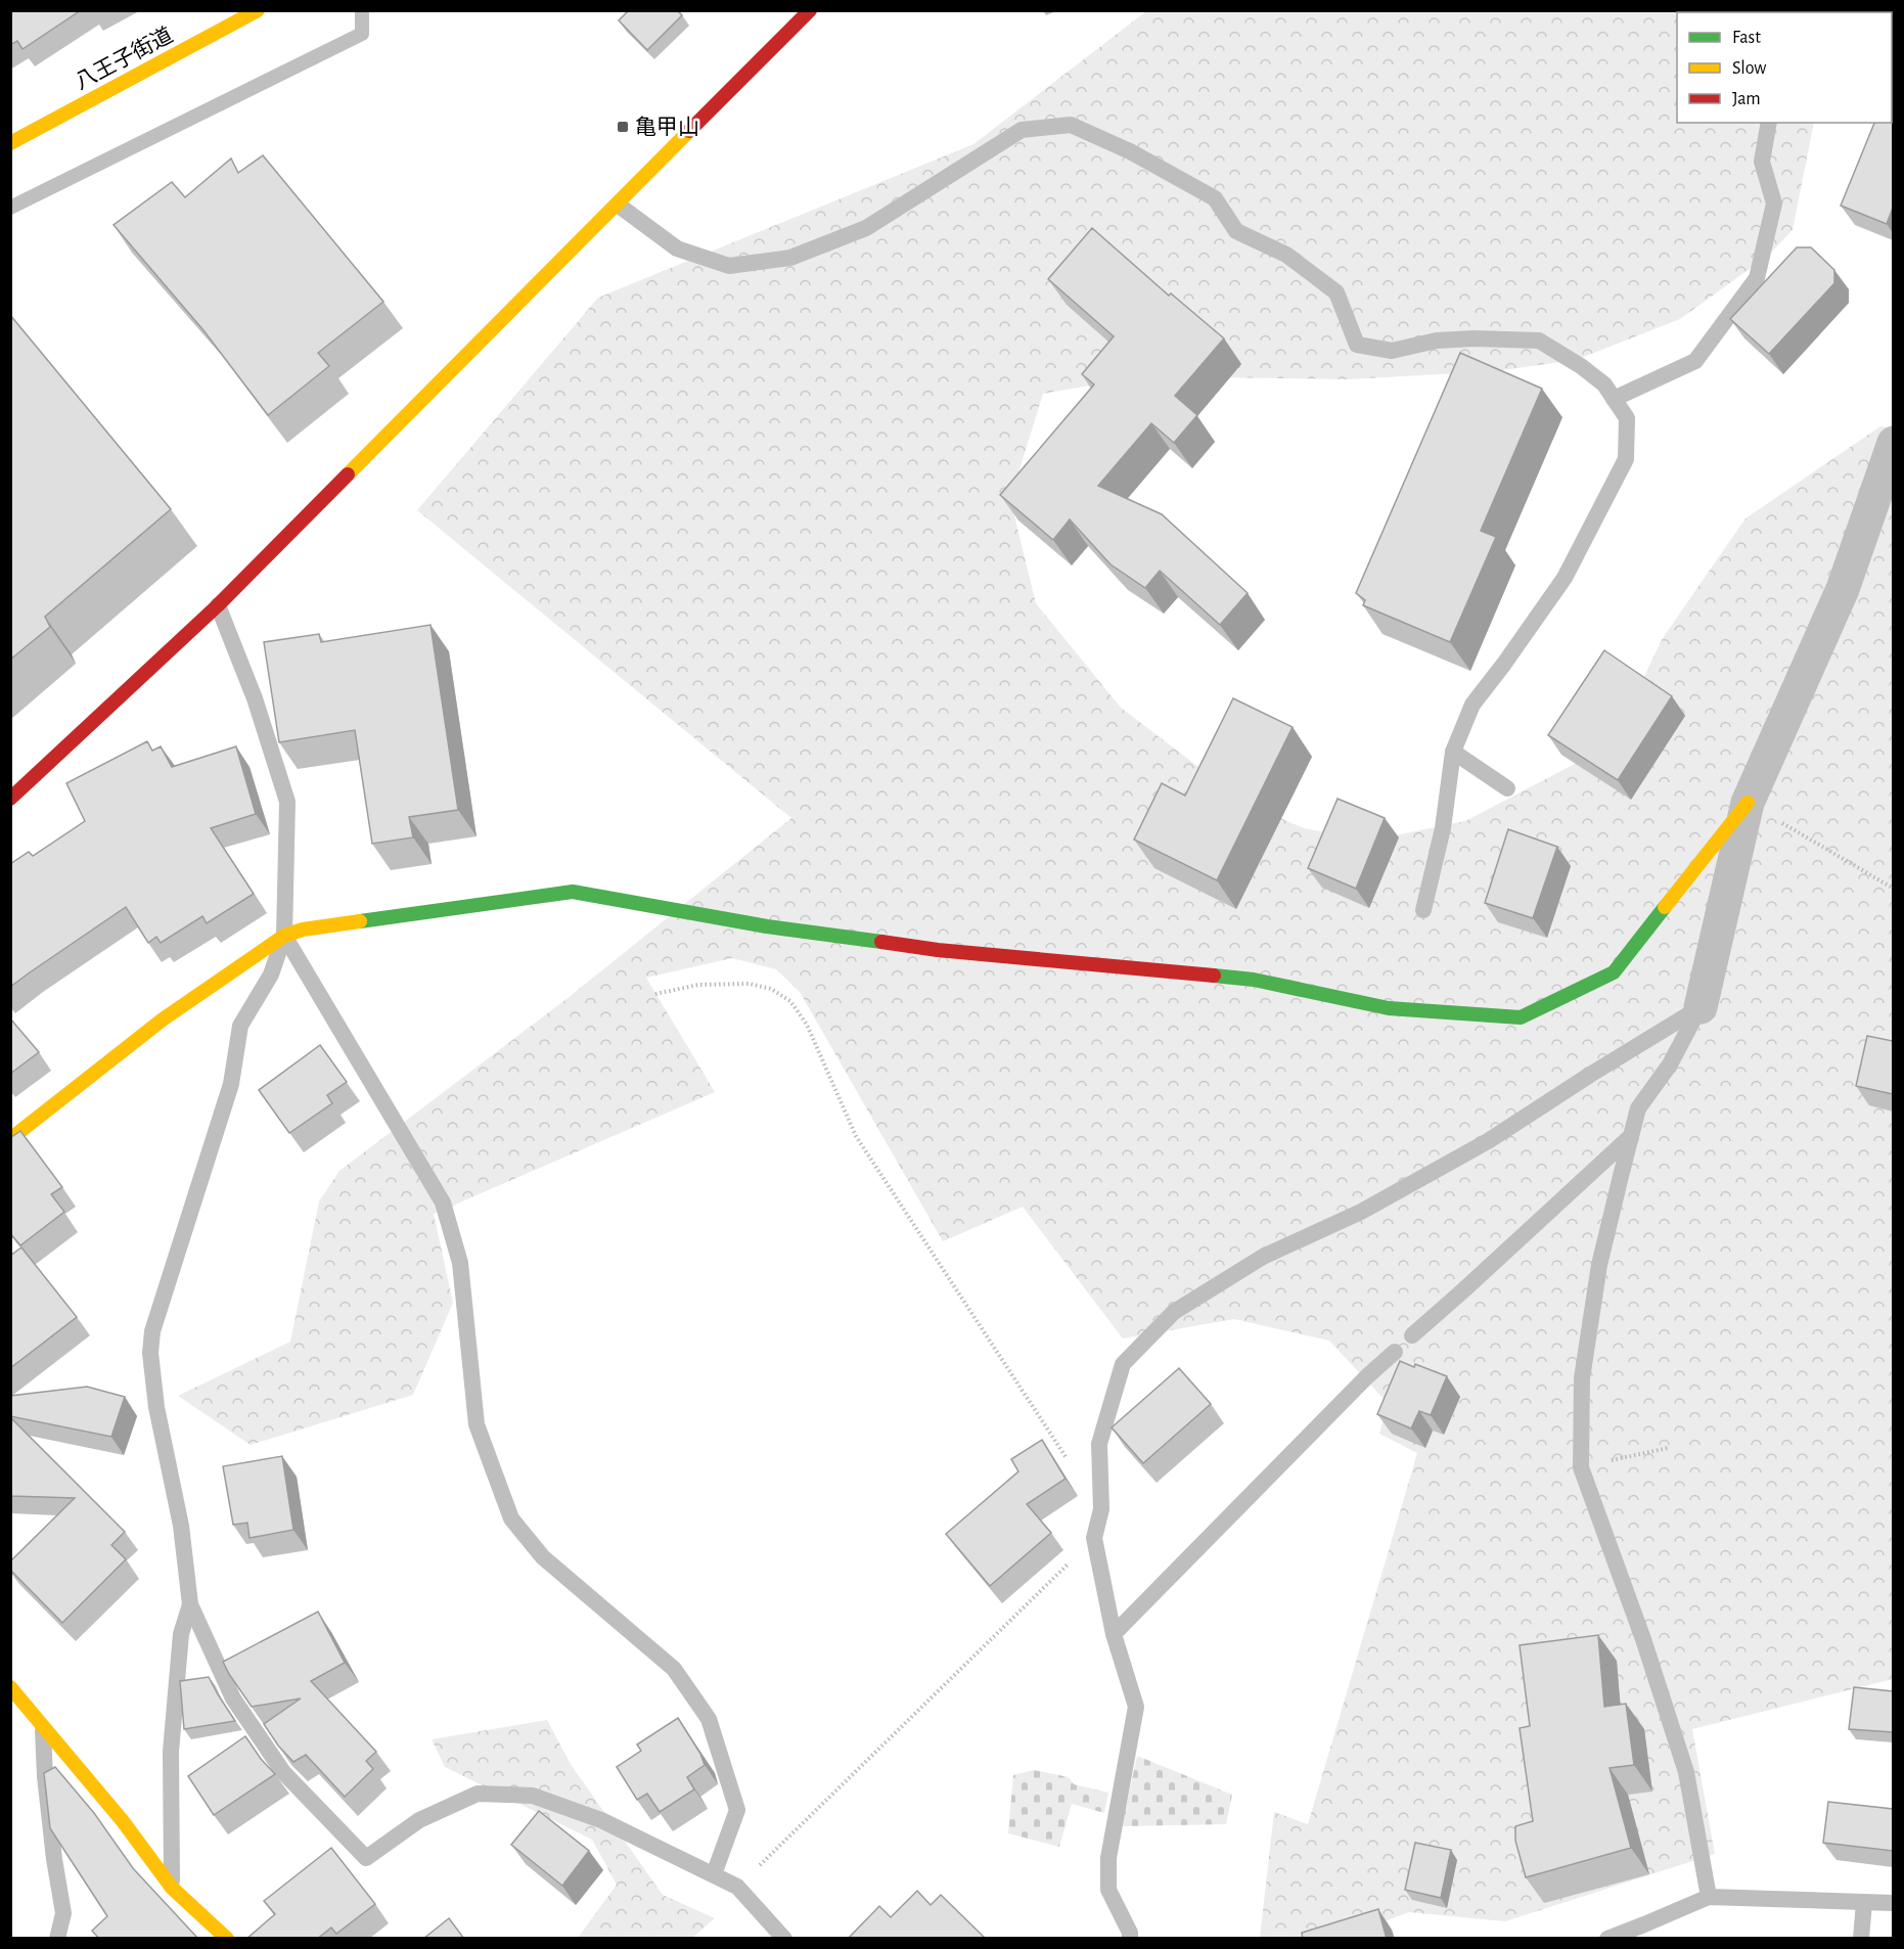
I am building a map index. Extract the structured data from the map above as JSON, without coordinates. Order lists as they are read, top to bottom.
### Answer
{
  "streets": {
    "main road": ["八王子街道"]
  },
  "places": {
    "transit": ["亀甲山"]
  },
  "legend": ["Fast", "Slow", "Jam"]
}
